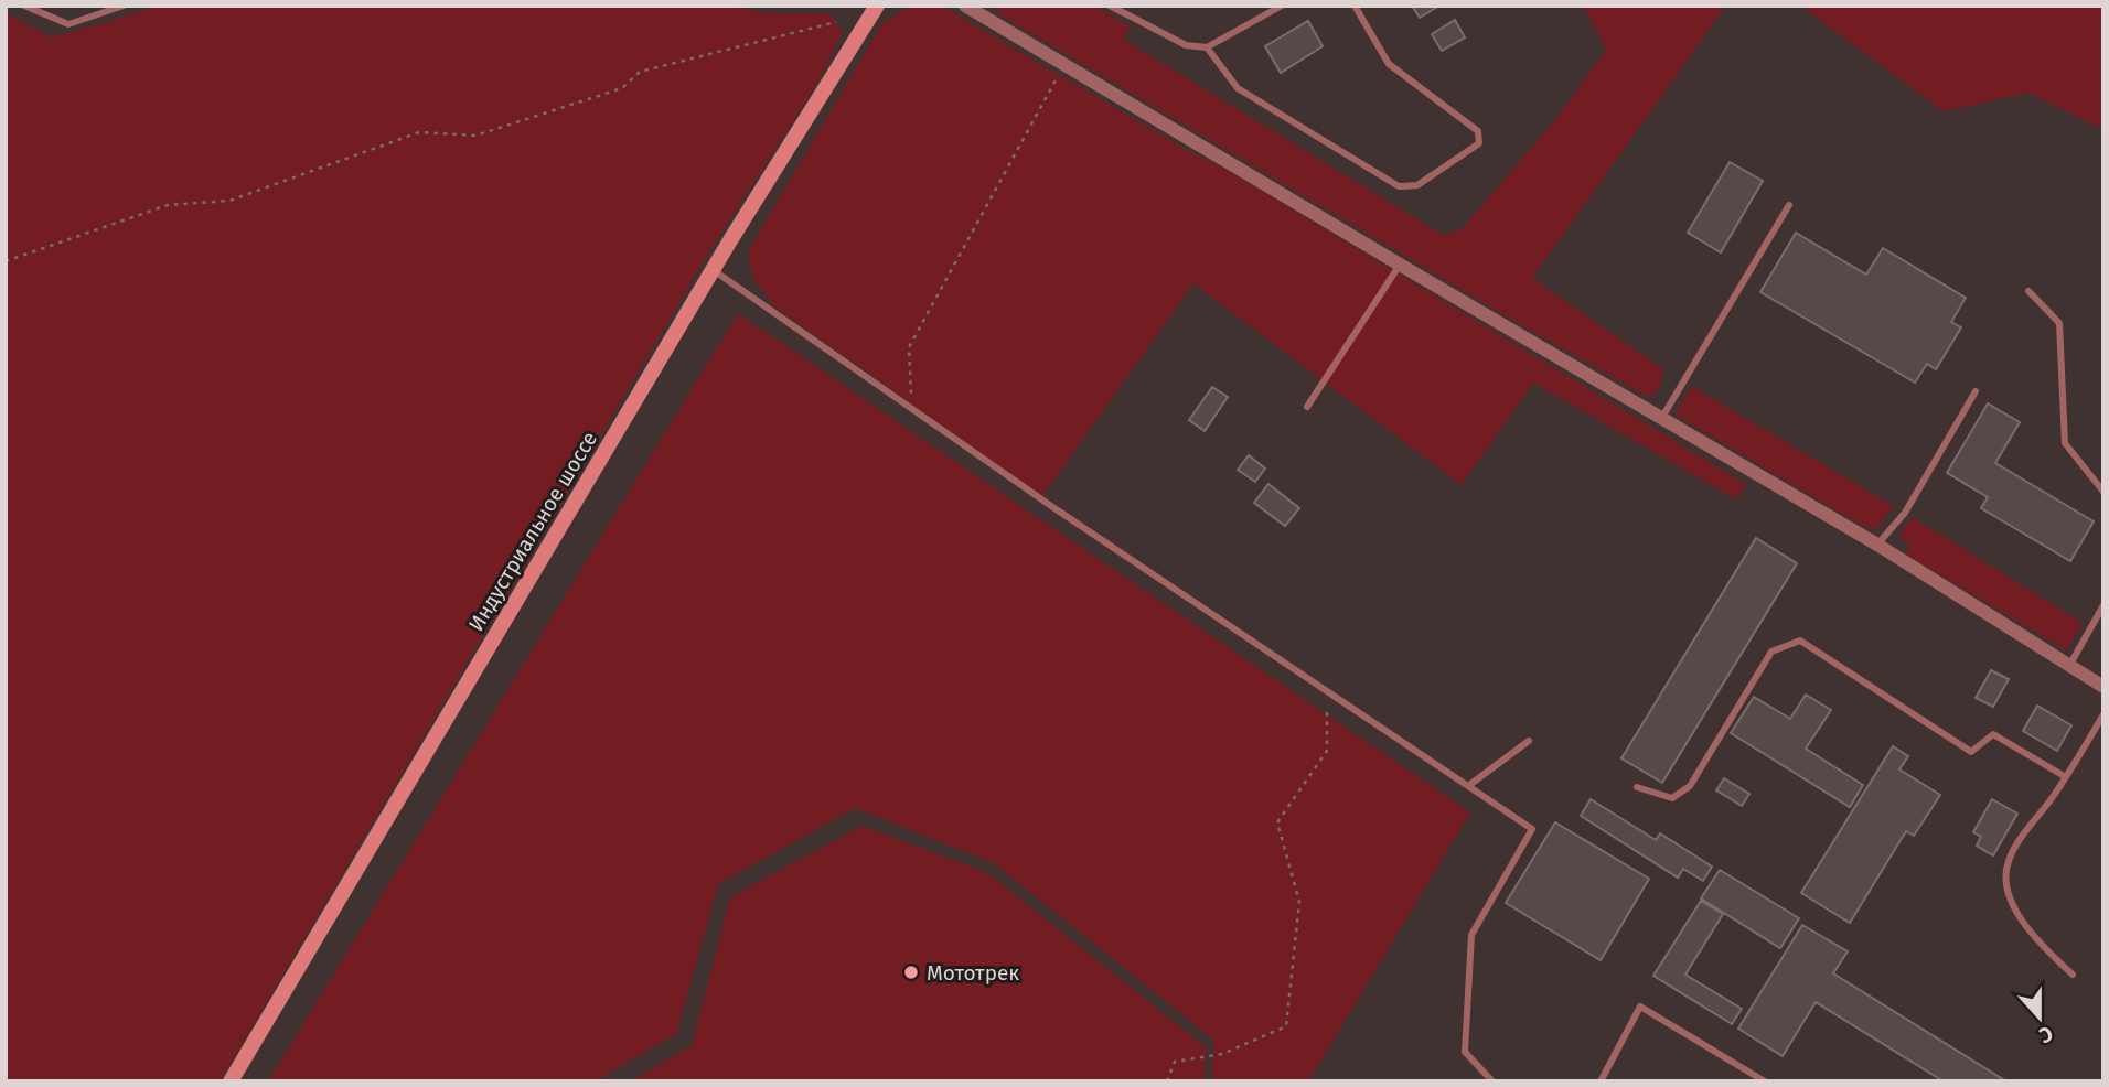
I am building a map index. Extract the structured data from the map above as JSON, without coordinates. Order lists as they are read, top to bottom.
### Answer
{
  "streets": {
    "main road": ["Индустриальное шоссе"]
  },
  "places": ["Мототрек"],
  "north": "bottom"
}
